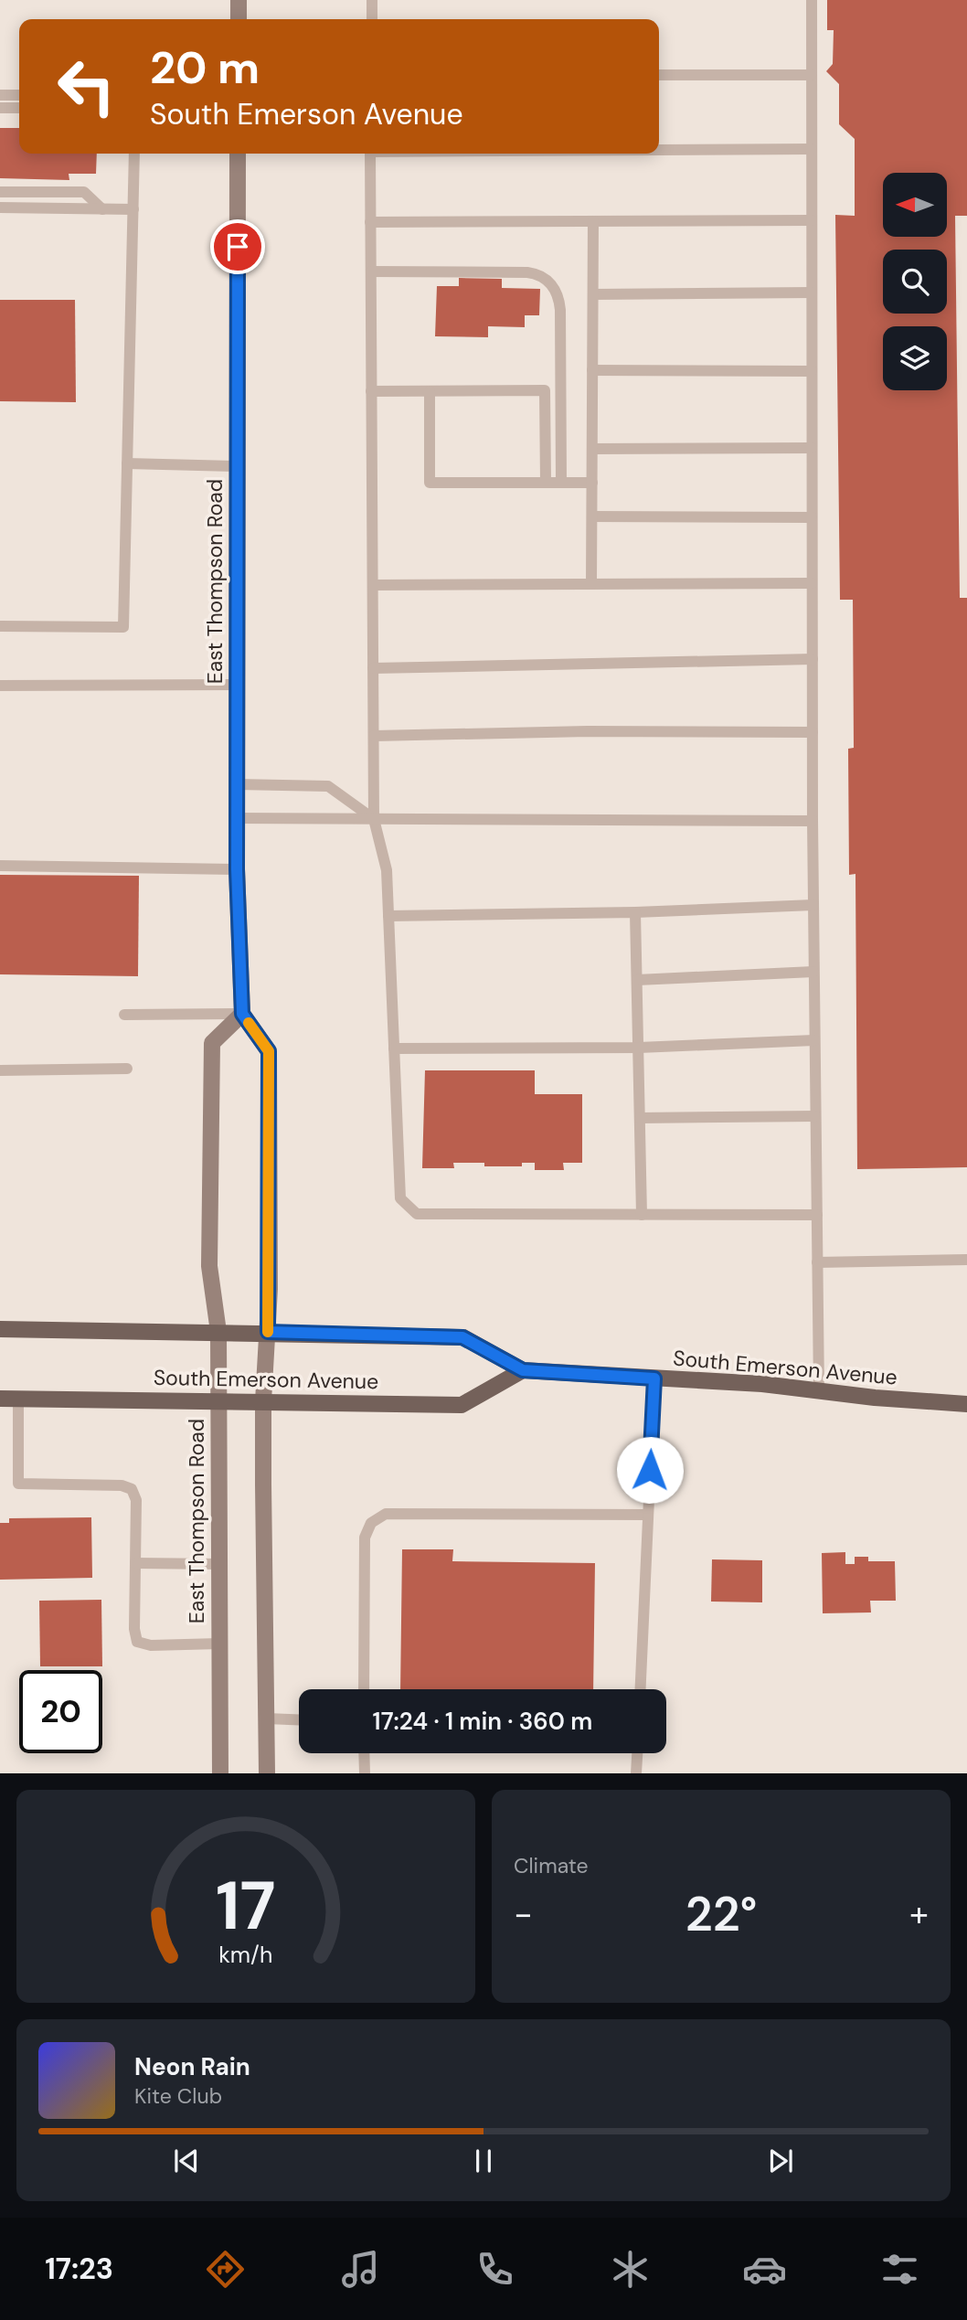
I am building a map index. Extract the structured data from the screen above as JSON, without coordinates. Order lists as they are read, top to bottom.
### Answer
{
  "streets": {
    "main road": ["East Thompson Road", "South Emerson Avenue"]
  },
  "crossings": [
    ["East Thompson Road", "South Emerson Avenue"]
  ],
  "north": "left",
  "page": {
    "turn": ["20 m", "South Emerson Avenue"],
    "limit": "20",
    "trip": "17:24 · 1 min · 360 m",
    "tile": "Climate",
    "heat": ["−", "22°", "+"],
    "song": ["Neon Rain", "Kite Club"],
    "tabs": "17:23",
    "gauge": ["17", "km/h"]
  }
}
